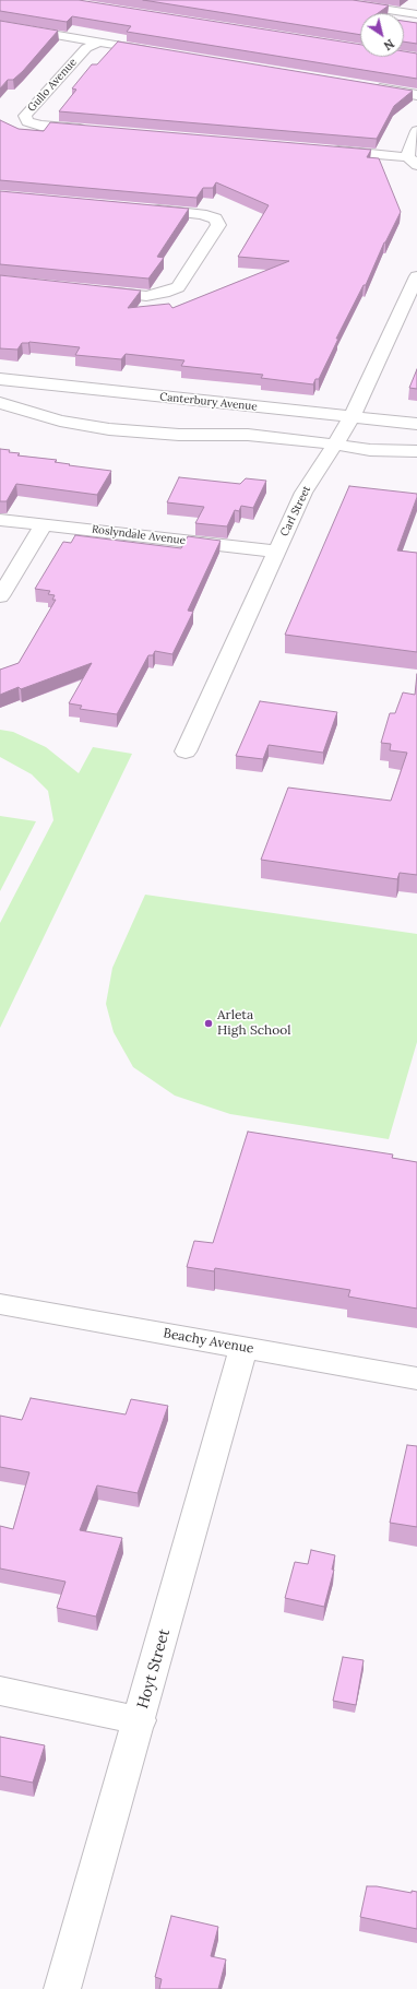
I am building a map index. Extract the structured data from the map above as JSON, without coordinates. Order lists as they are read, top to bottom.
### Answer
{
  "streets": {
    "street": [
      "Gullo Avenue",
      "Canterbury Avenue",
      "Carl Street",
      "Roslyndale Avenue",
      "Beachy Avenue",
      "Hoyt Street"
    ]
  },
  "crossings": [
    ["Canterbury Avenue", "Carl Street"],
    ["Carl Street", "Roslyndale Avenue"],
    ["Beachy Avenue", "Hoyt Street"]
  ],
  "places": ["Arleta High School"],
  "north": "bottom right"
}
